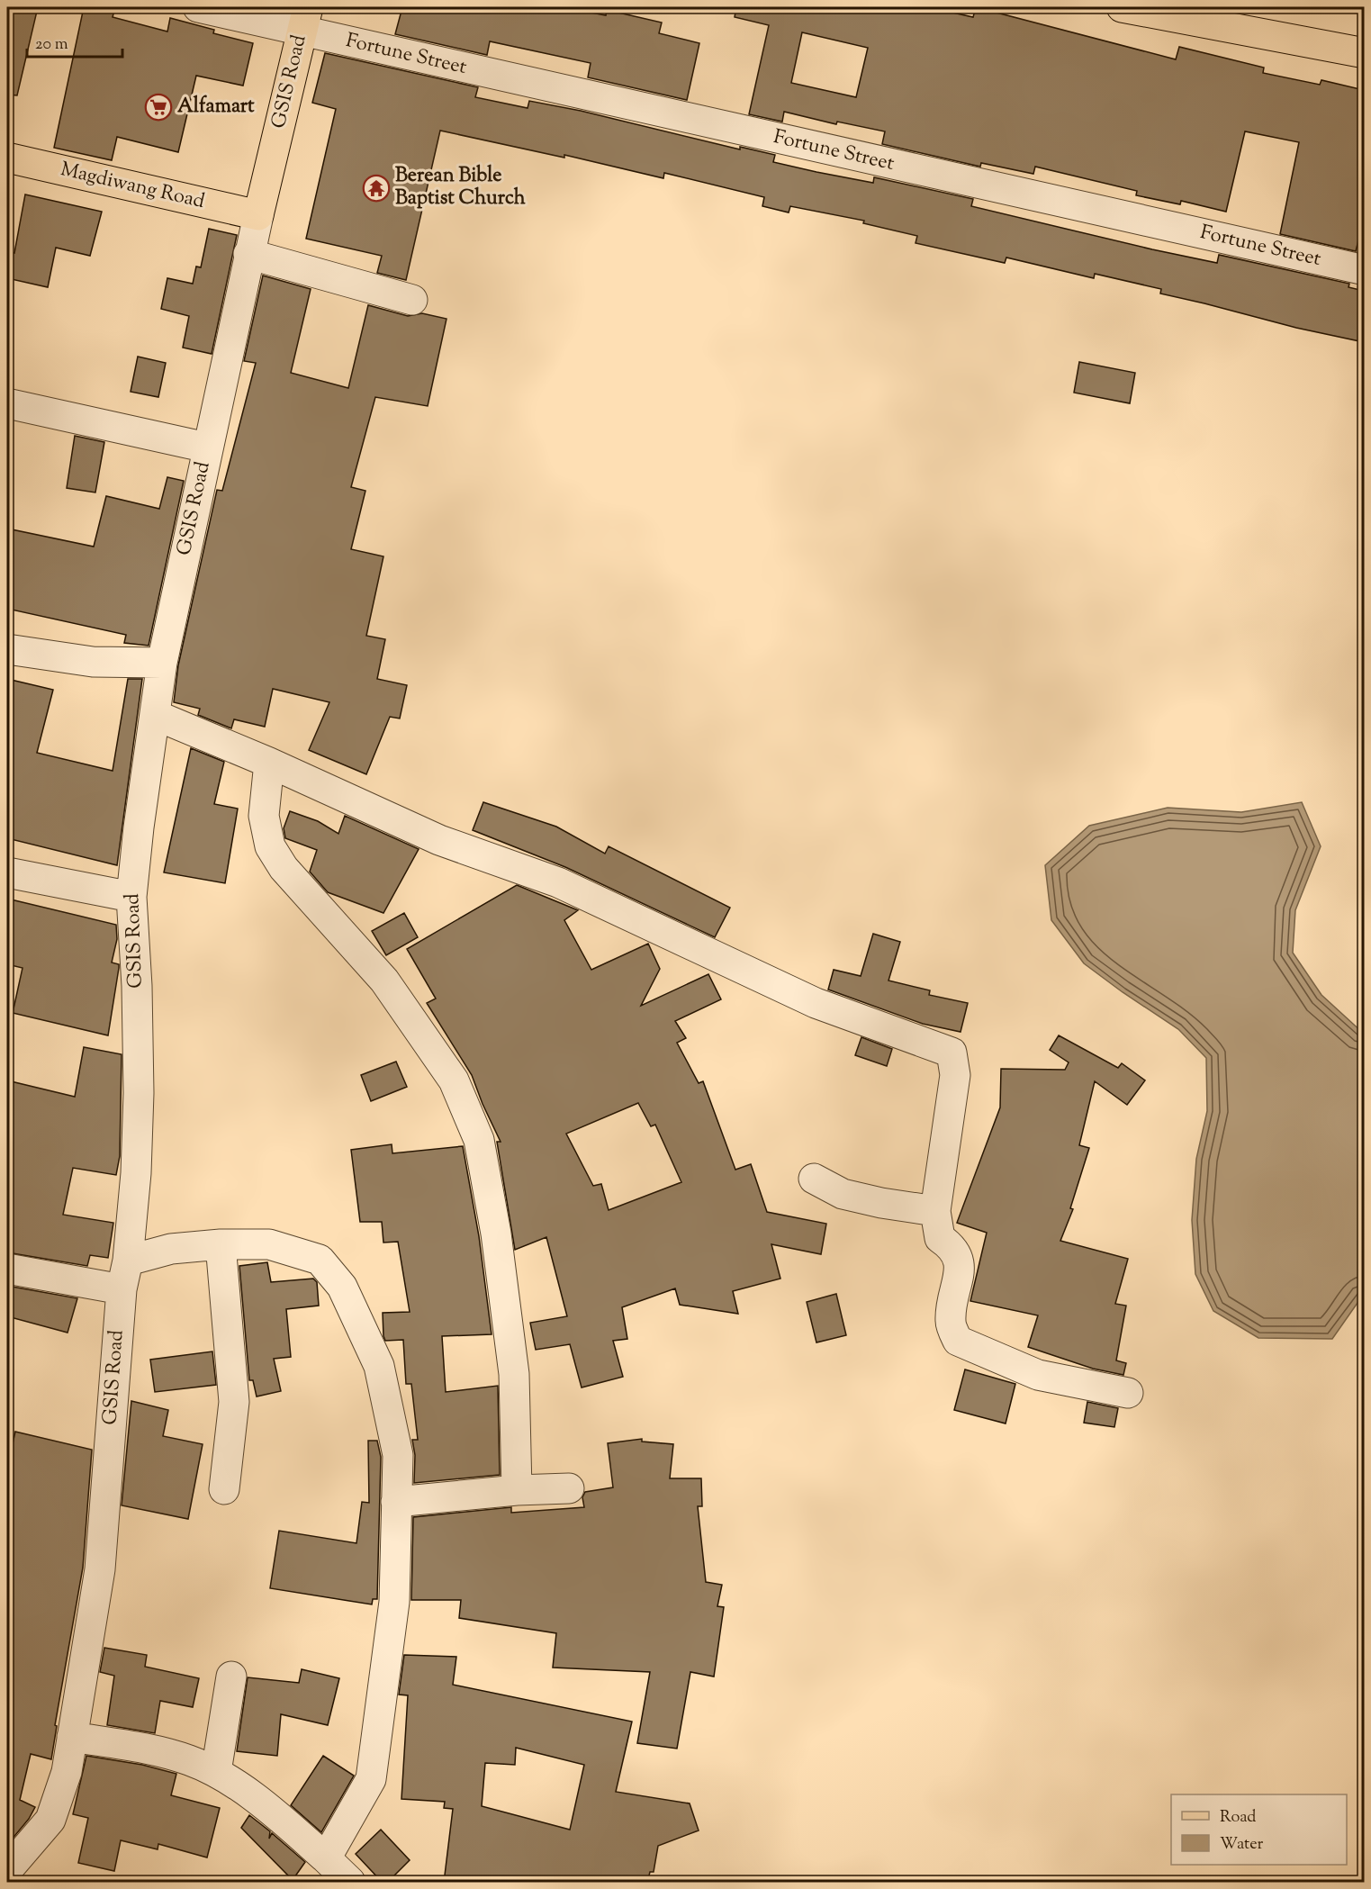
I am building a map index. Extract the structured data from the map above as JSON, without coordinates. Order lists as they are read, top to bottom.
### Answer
{
  "streets": {
    "main road": ["GSIS Road", "Magdiwang Road"],
    "street": ["Fortune Street"]
  },
  "crossings": [
    ["Fortune Street", "GSIS Road"],
    ["GSIS Road", "Magdiwang Road"]
  ],
  "places": {
    "supermarket": ["Alfamart"],
    "temple": ["Berean Bible Baptist Church"]
  },
  "legend": ["Road", "Water"],
  "scale_bar": "20 m"
}
